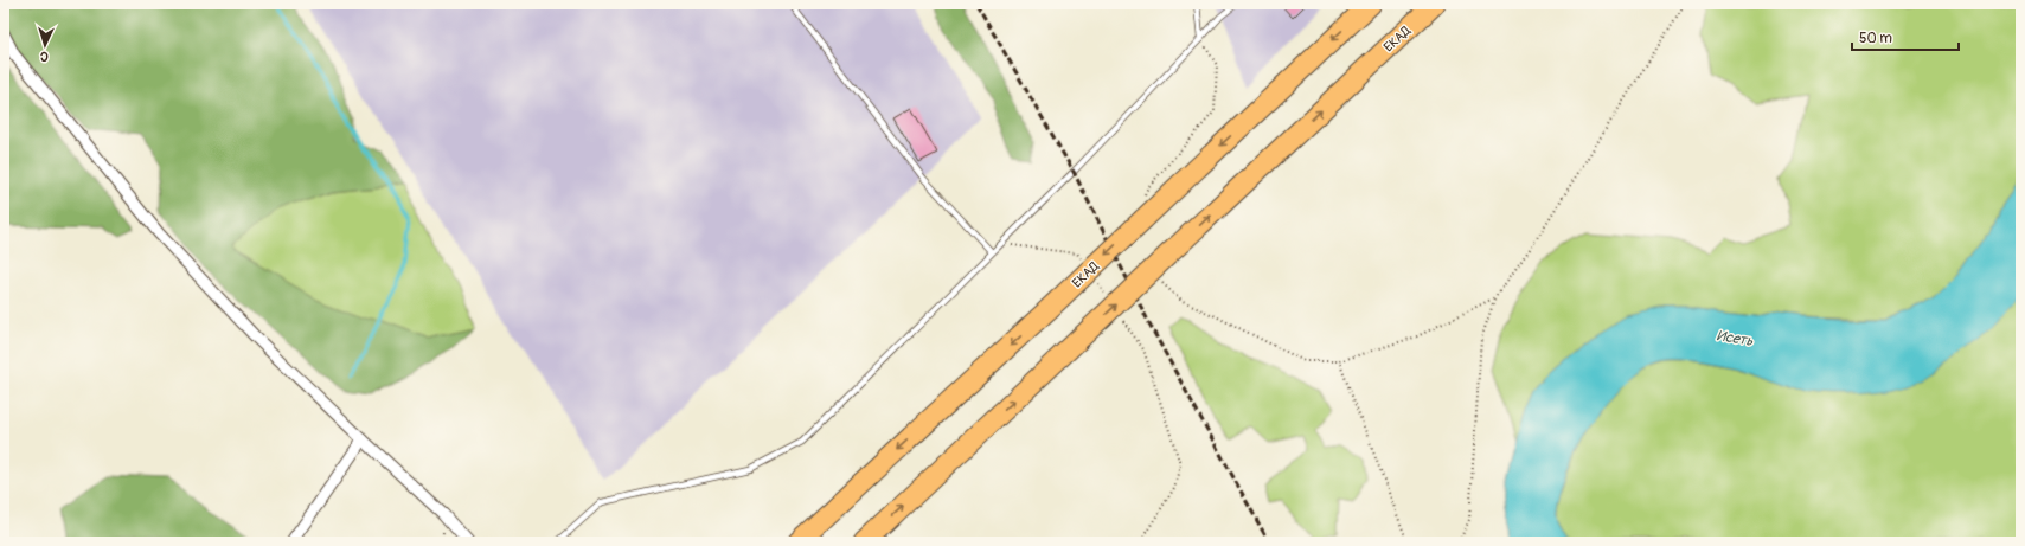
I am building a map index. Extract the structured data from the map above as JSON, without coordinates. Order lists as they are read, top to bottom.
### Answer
{
  "streets": {
    "highway": ["ЕКАД"]
  },
  "water": ["Исеть"],
  "scale_bar": "50 m",
  "north": "bottom"
}
